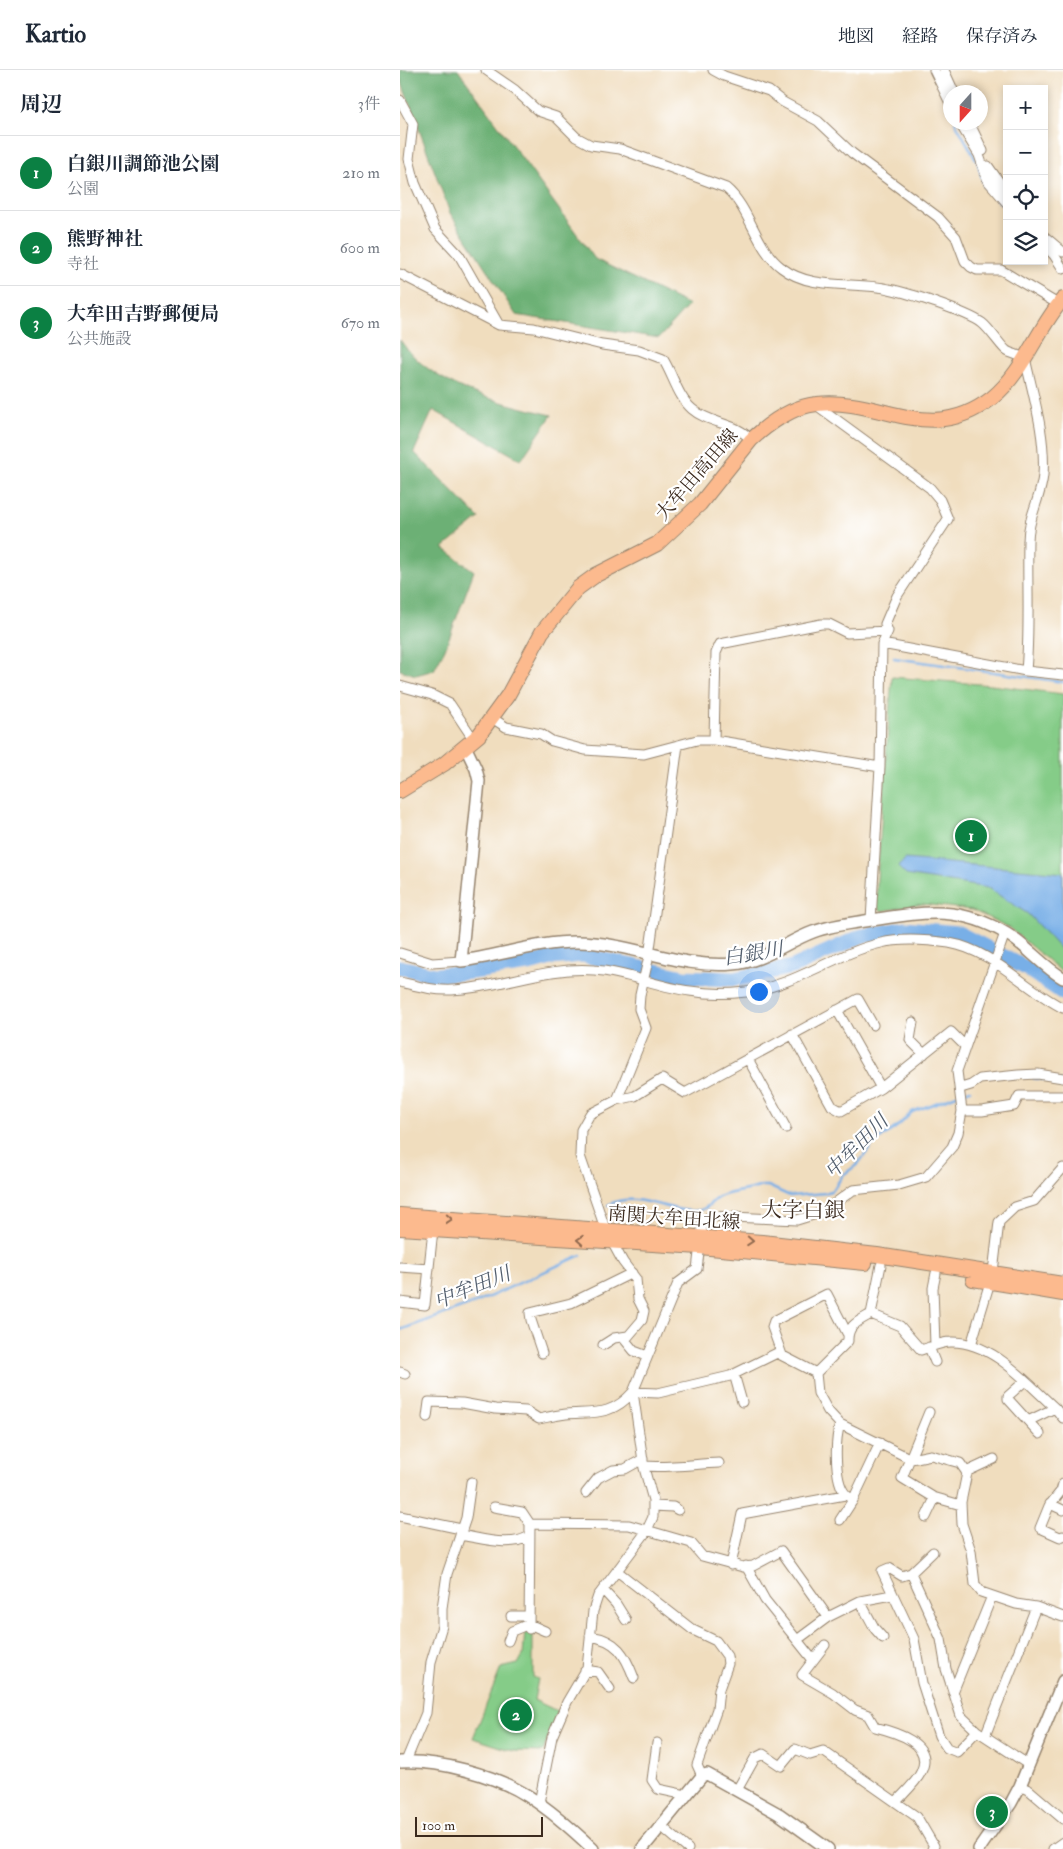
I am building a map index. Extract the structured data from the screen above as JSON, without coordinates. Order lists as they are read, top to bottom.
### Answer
{
  "streets": {
    "main road": ["大牟田高田線", "南関大牟田北線"]
  },
  "districts": ["大字白銀"],
  "water": ["白銀川", "中牟田川"],
  "scale_bar": "100 m",
  "north": "bottom",
  "page": {
    "header": "Kartio",
    "nav": ["地図", "経路", "保存済み"],
    "heading": ["周辺", "3件"],
    "map_buttons": ["+", "−"],
    "list": [
      {
        "mark": "1",
        "name": "白銀川調節池公園",
        "note": "公園",
        "value": "210 m"
      },
      {
        "mark": "2",
        "name": "熊野神社",
        "note": "寺社",
        "value": "600 m"
      },
      {
        "mark": "3",
        "name": "大牟田吉野郵便局",
        "note": "公共施設",
        "value": "670 m"
      }
    ],
    "pins": ["1", "2", "3"],
    "scale": "100 m"
  }
}
